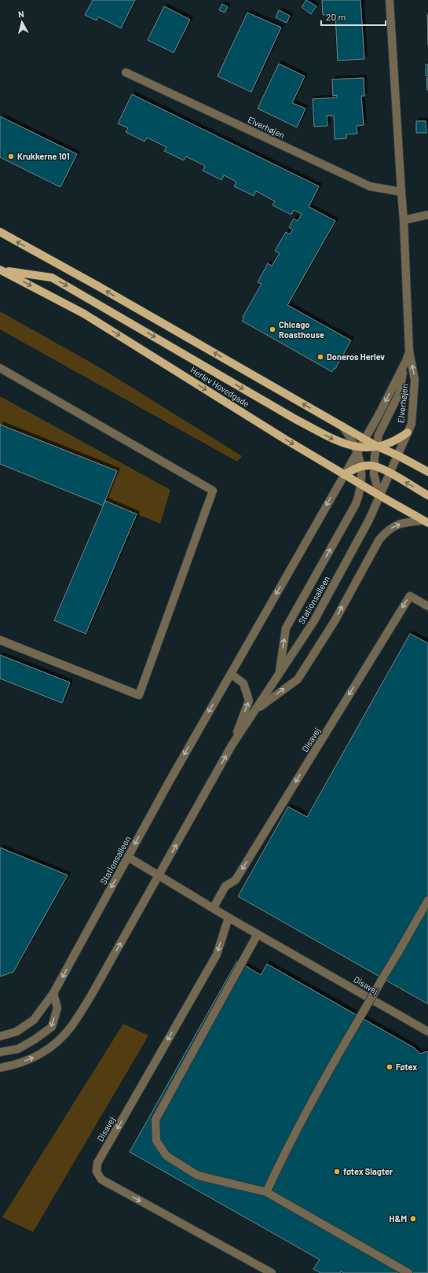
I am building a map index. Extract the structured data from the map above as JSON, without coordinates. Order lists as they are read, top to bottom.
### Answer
{
  "streets": {
    "main road": ["Herlev Hovedgade"],
    "street": ["Elverhøjen", "Stationsalleen", "Disavej"]
  },
  "crossings": [
    ["Elverhøjen", "Stationsalleen"],
    ["Herlev Hovedgade", "Stationsalleen"],
    ["Stationsalleen", "Disavej"]
  ],
  "places": [
    "Krukkerne 101",
    "Chicago Roasthouse",
    "Doneros Herlev",
    "Føtex",
    "føtex Slagter",
    "H&M"
  ],
  "scale_bar": "20 m",
  "north": "top"
}
